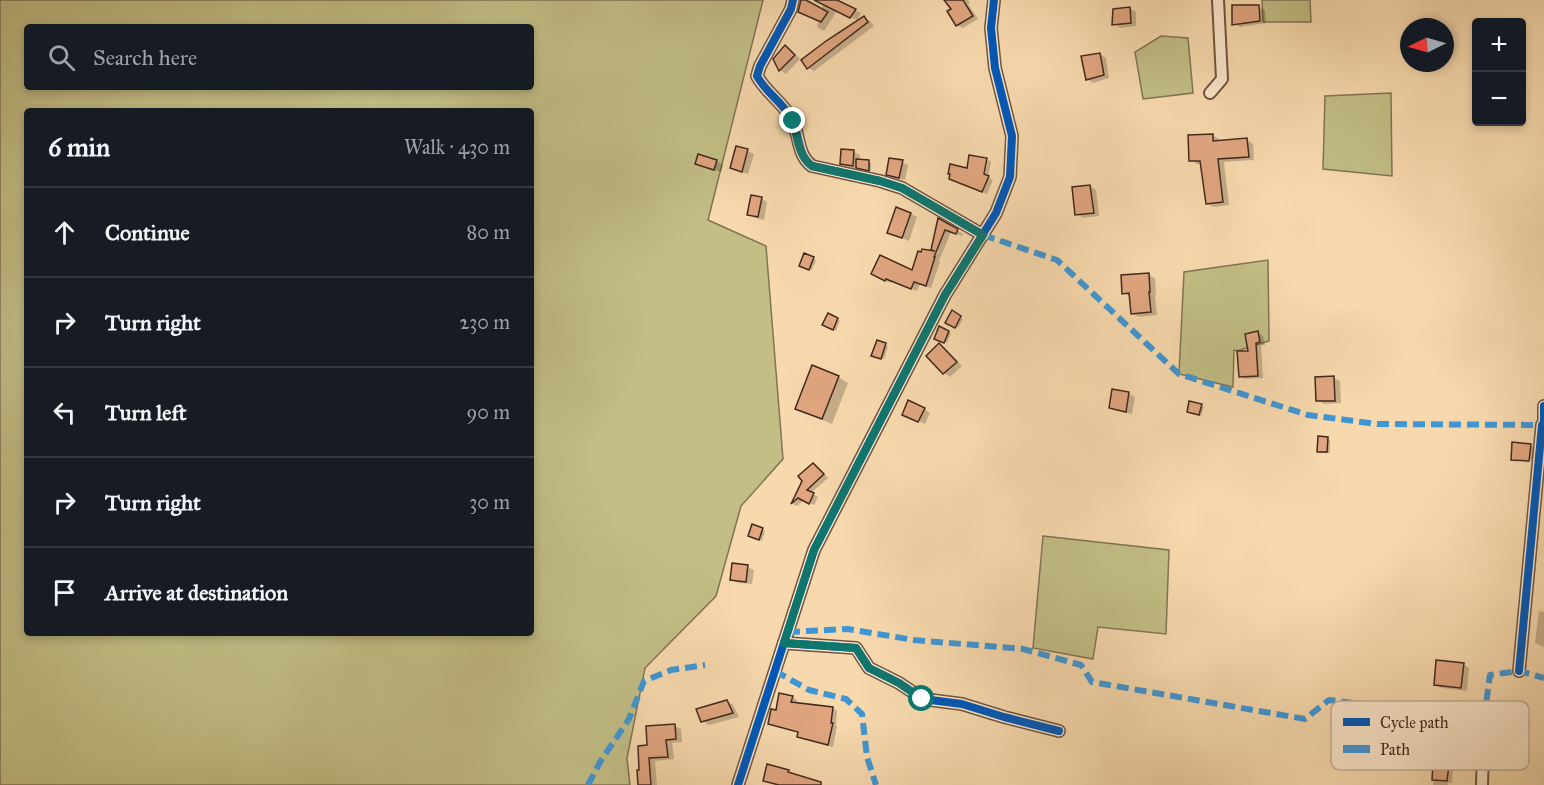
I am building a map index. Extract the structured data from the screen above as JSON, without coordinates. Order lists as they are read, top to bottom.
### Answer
{
  "legend": ["Cycle path", "Path"],
  "north": "left",
  "page": {
    "map_buttons": ["+", "−"],
    "search": "Search here",
    "heading": ["6 min", "Walk · 430 m"],
    "list": [
      ["Continue", "80 m"],
      ["Turn right", "230 m"],
      ["Turn left", "90 m"],
      ["Turn right", "30 m"],
      "Arrive at destination"
    ]
  }
}
